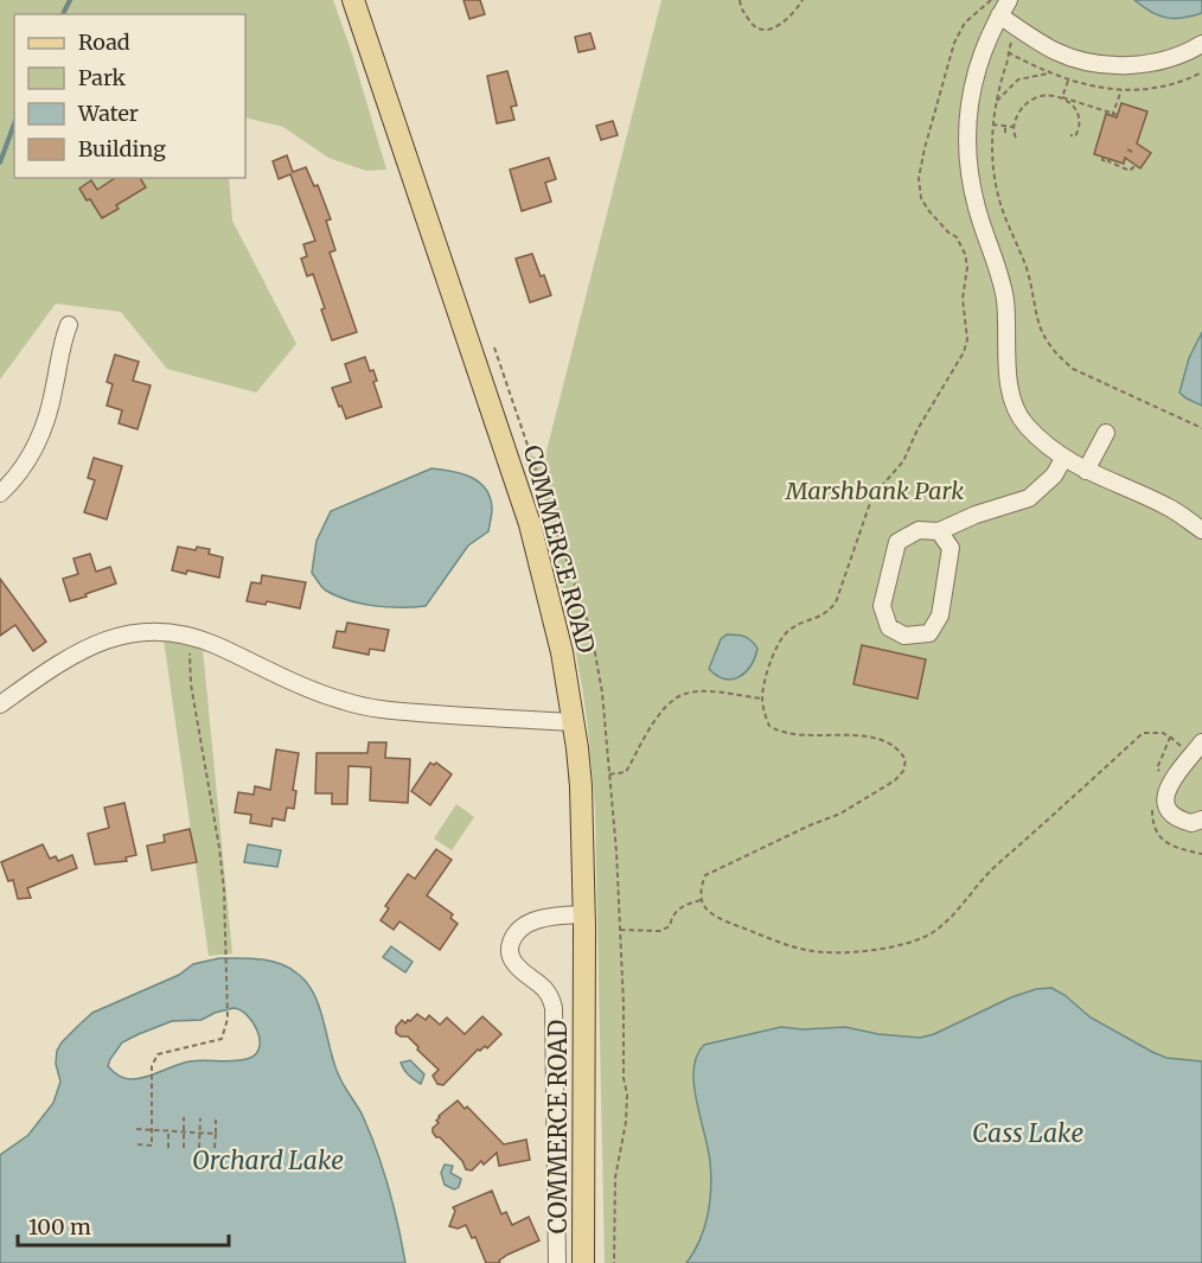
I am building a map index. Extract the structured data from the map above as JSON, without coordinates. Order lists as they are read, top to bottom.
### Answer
{
  "streets": {
    "main road": ["COMMERCE ROAD"]
  },
  "water": ["Cass Lake", "Orchard Lake"],
  "parks": ["Marshbank Park"],
  "legend": [
    "Road",
    "Park",
    "Water",
    "Building"
  ],
  "scale_bar": "100 m"
}
